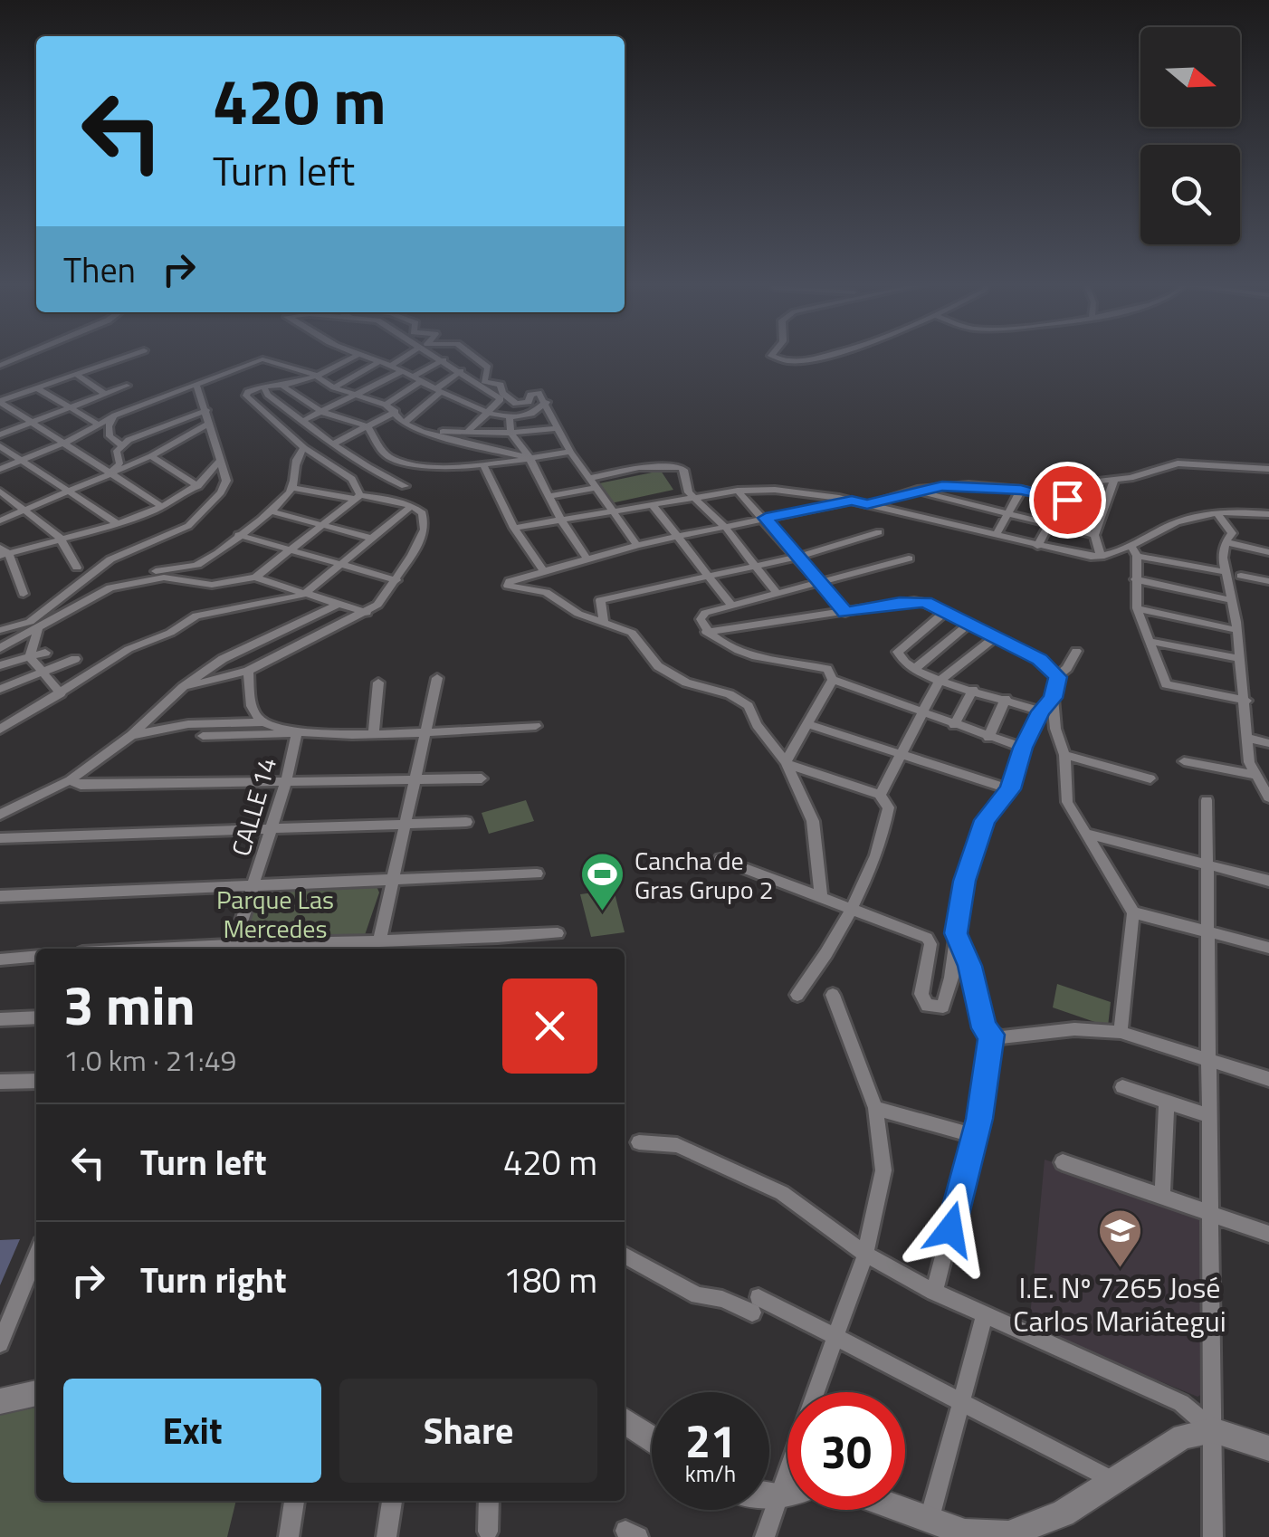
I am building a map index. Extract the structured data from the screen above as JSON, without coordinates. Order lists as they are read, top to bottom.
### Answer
{
  "streets": {
    "street": ["CALLE 14"]
  },
  "parks": ["Parque Las Mercedes"],
  "places": {
    "sports": ["Cancha de Gras Grupo 2"],
    "school or university": ["I.E. Nº 7265 José Carlos Mariátegui"]
  },
  "north": "right",
  "page": {
    "turn": ["420 m", "Turn left"],
    "then": "Then",
    "heading": ["3 min", "1.0 km · 21:49"],
    "list": [
      {
        "name": "Turn left",
        "value": "420 m"
      },
      {
        "name": "Turn right",
        "value": "180 m"
      }
    ],
    "buttons": ["Exit", "Share"],
    "speed": "21 km/h",
    "limit": "30"
  }
}
